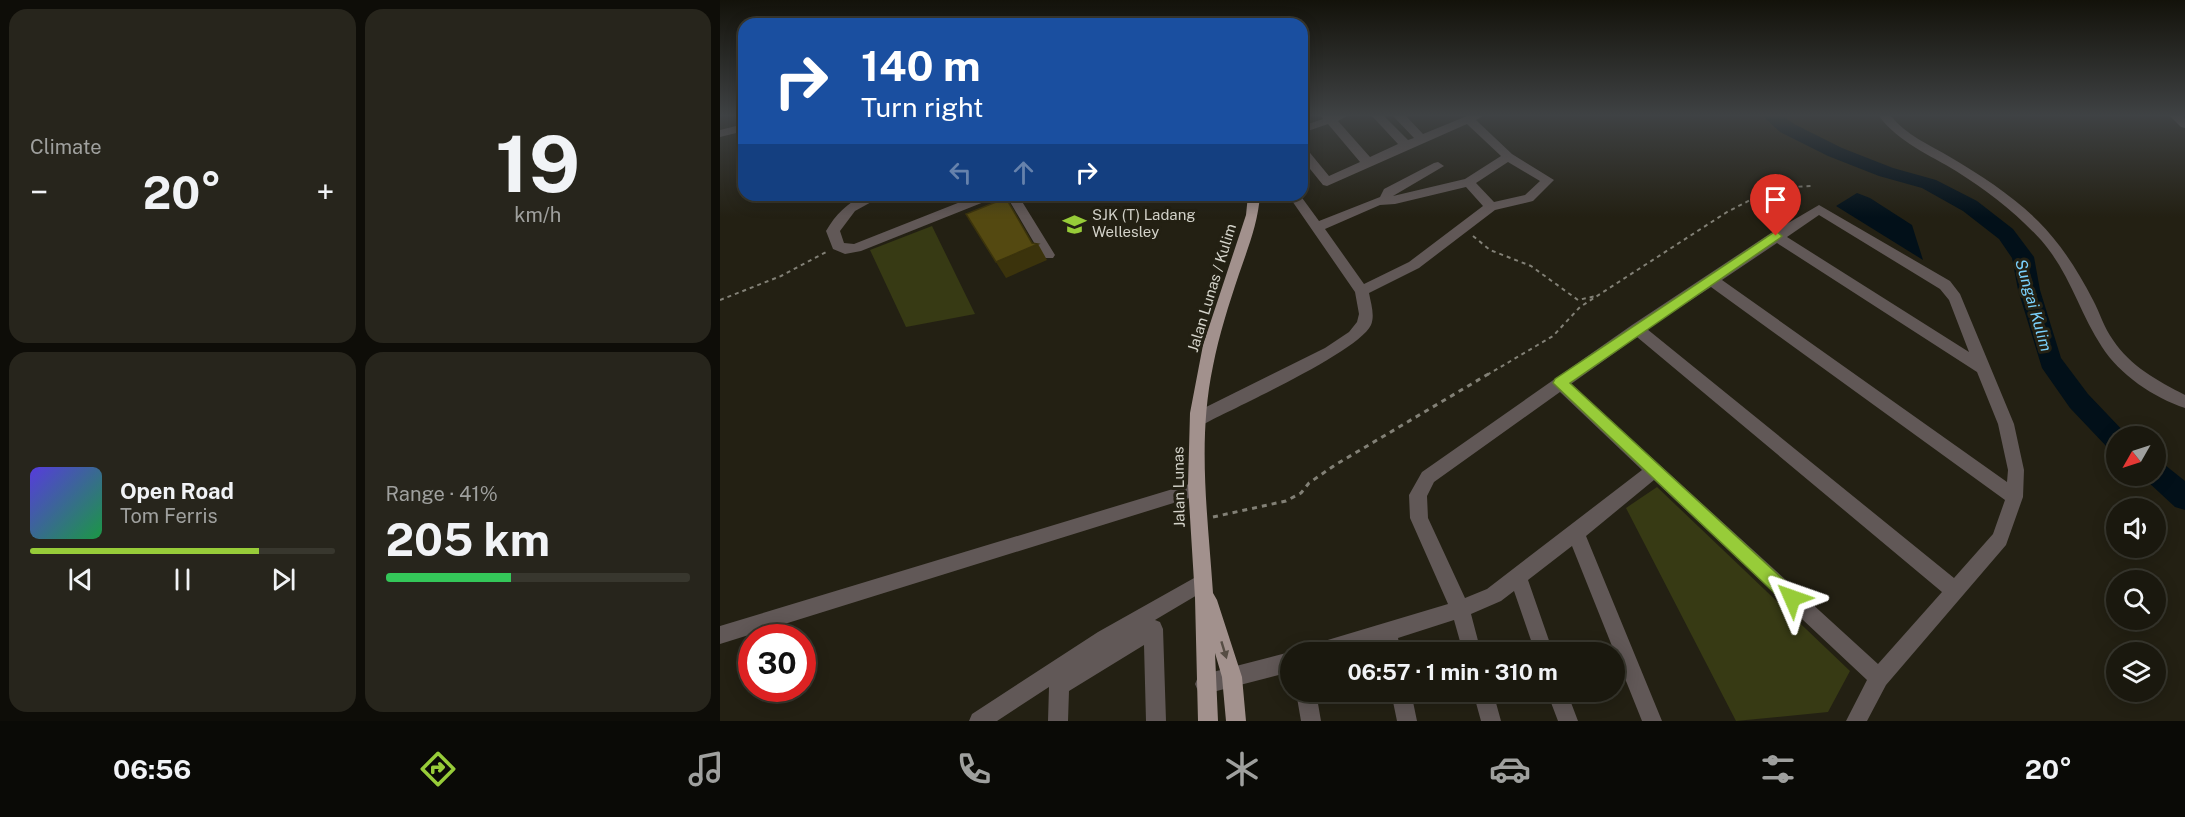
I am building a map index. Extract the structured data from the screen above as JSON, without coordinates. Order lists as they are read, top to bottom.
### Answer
{
  "streets": {
    "main road": ["Jalan Lunas / Kulim", "Jalan Lunas"]
  },
  "crossings": [
    ["Jalan Lunas / Kulim", "Jalan Lunas"]
  ],
  "water": ["Sungai Kulim"],
  "places": {
    "school or university": ["SJK (T) Ladang Wellesley"]
  },
  "north": "bottom left",
  "page": {
    "tile": [
      "Climate",
      ["19", "km/h"],
      ["Range · 41%", "205 km"]
    ],
    "turn": ["140 m", "Turn right"],
    "heat": ["−", "20°", "+"],
    "song": ["Open Road", "Tom Ferris"],
    "limit": "30",
    "trip": "06:57 · 1 min · 310 m",
    "tabs": ["06:56", "20°"]
  }
}
